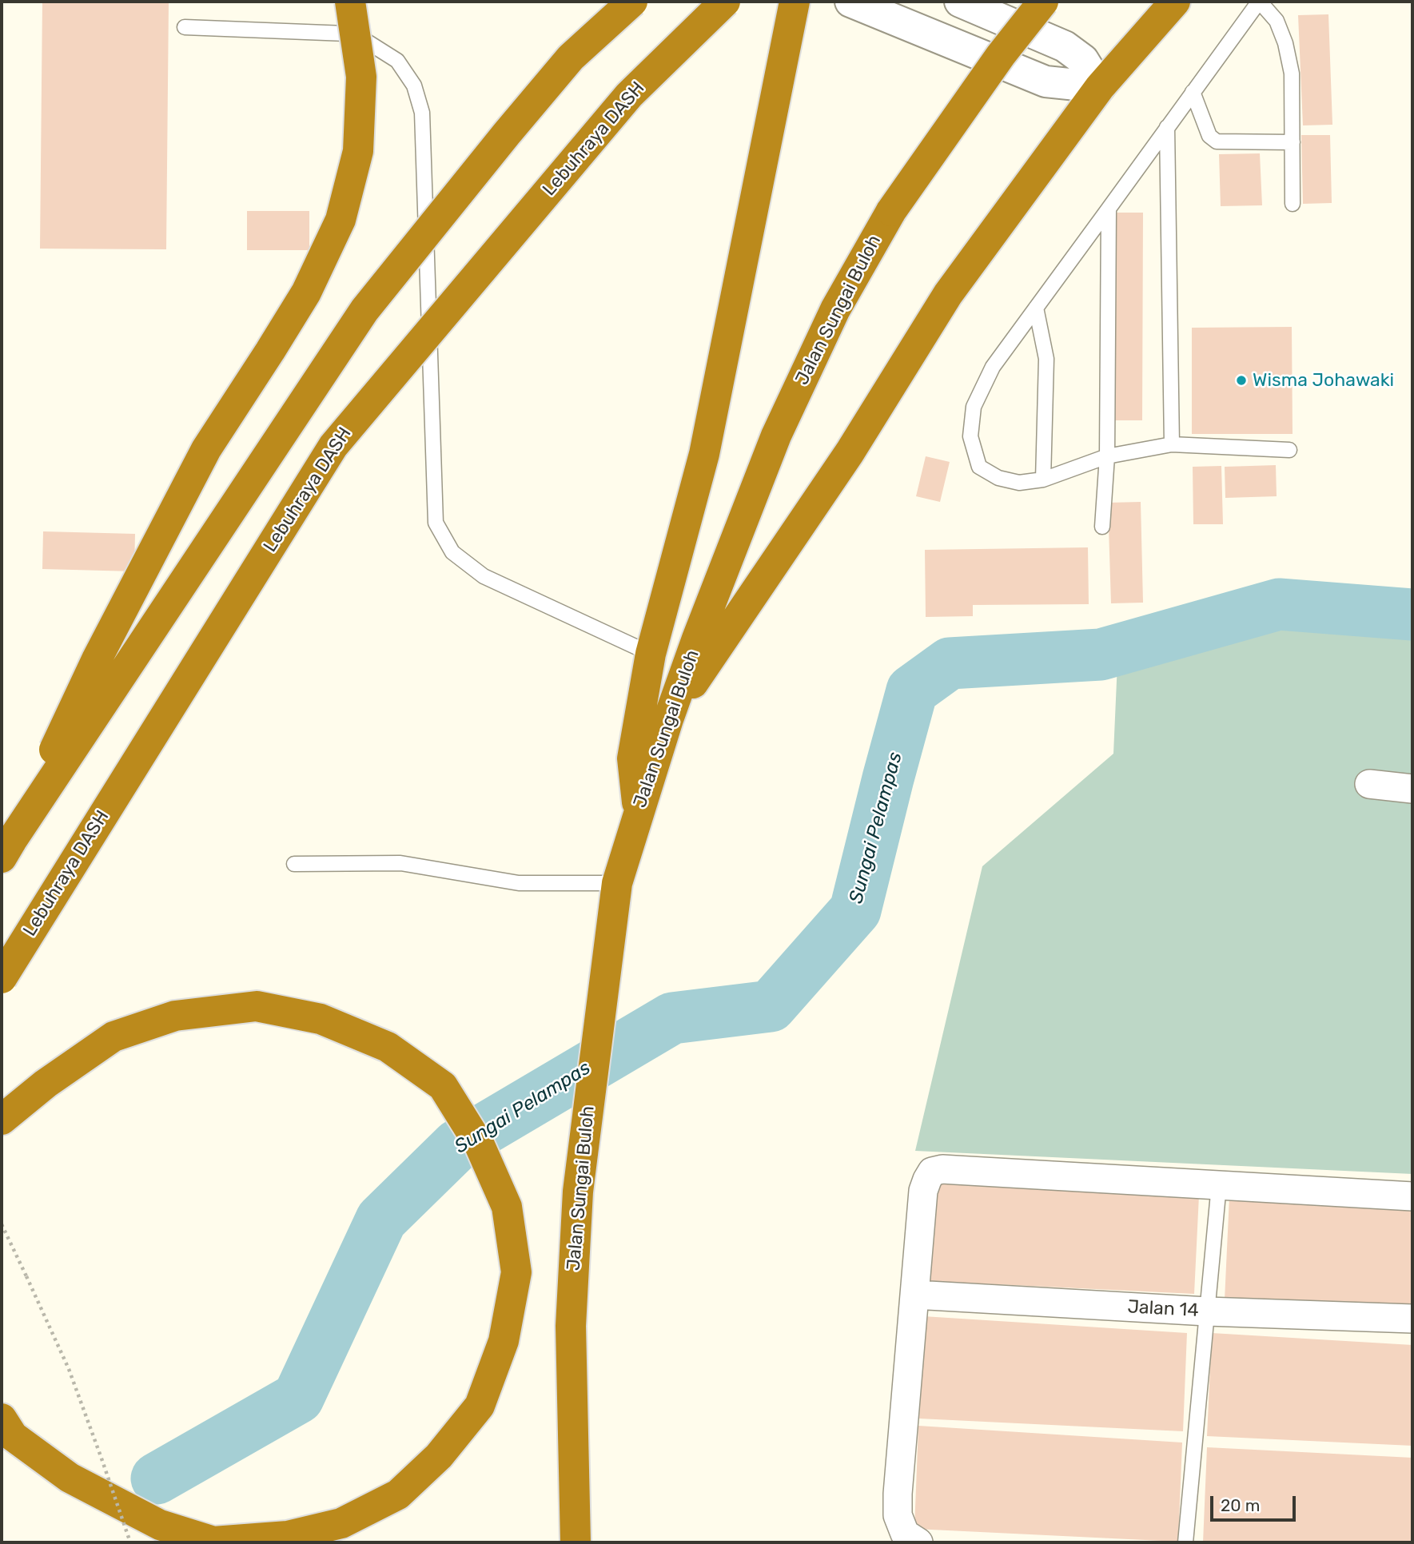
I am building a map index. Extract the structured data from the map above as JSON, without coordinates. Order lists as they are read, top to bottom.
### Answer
{
  "streets": {
    "highway": ["Lebuhraya DASH", "Jalan Sungai Buloh"],
    "street": ["Jalan 14"]
  },
  "water": ["Sungai Pelampas"],
  "places": ["Wisma Johawaki"],
  "scale_bar": "20 m"
}
